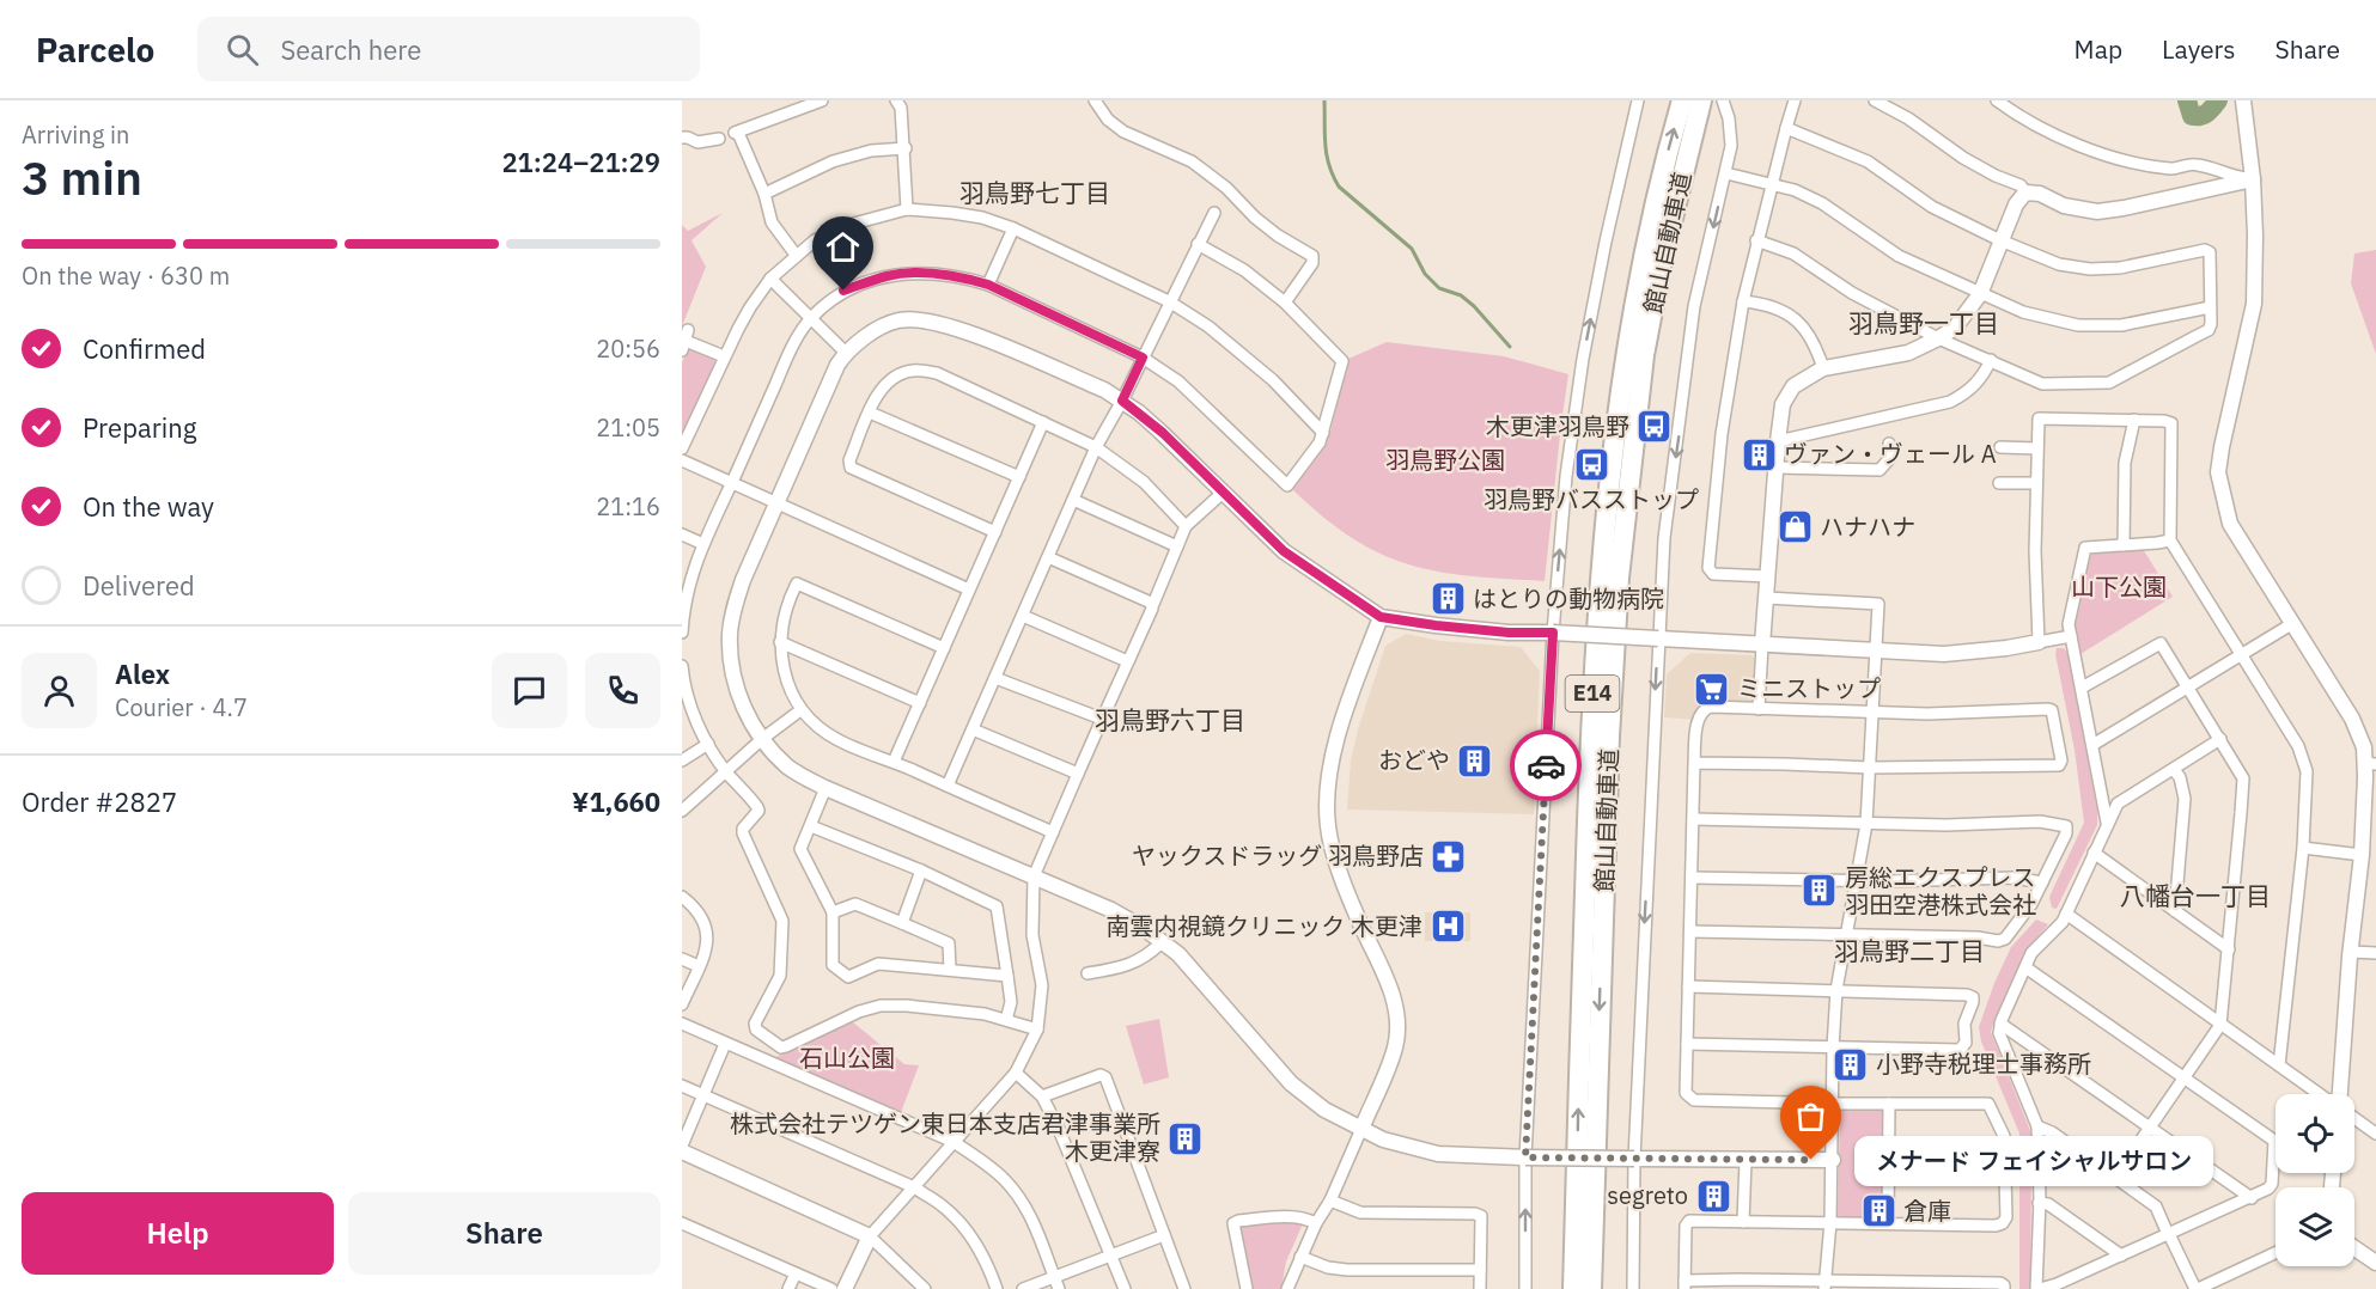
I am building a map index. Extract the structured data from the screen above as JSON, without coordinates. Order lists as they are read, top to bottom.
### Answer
{
  "streets": {
    "highway": ["館山自動車道", "E14"]
  },
  "districts": [
    "羽鳥野七丁目",
    "羽鳥野一丁目",
    "羽鳥野六丁目",
    "八幡台一丁目",
    "羽鳥野二丁目"
  ],
  "parks": ["羽鳥野公園", "山下公園", "石山公園"],
  "places": {
    "bus stop": ["木更津羽鳥野", "羽鳥野バスストップ"],
    "building": [
      "ヴァン・ヴェール A",
      "はとりの動物病院",
      "おどや",
      "房総エクスプレス 羽田空港株式会社",
      "小野寺税理士事務所",
      "株式会社テツゲン東日本支店君津事業所 木更津寮",
      "segreto",
      "倉庫"
    ],
    "shop": ["ハナハナ"],
    "supermarket": ["ミニストップ"],
    "pharmacy": ["ヤックスドラッグ 羽鳥野店"],
    "hospital": ["南雲内視鏡クリニック 木更津"],
    "other": ["メナード フェイシャルサロン"]
  },
  "page": {
    "header": "Parcelo",
    "search": "Search here",
    "nav": ["Map", "Layers", "Share"],
    "heading": ["3 min", "Arriving in", "21:24–21:29"],
    "panel": [
      "Alex",
      "Courier · 4.7",
      "Order #2827",
      "¥1,660"
    ],
    "bar": "On the way · 630 m",
    "list": [
      ["Confirmed", "20:56"],
      ["Preparing", "21:05"],
      ["On the way", "21:16"],
      "Delivered"
    ],
    "bubble": "メナード フェイシャルサロン",
    "buttons": ["Help", "Share"]
  }
}
